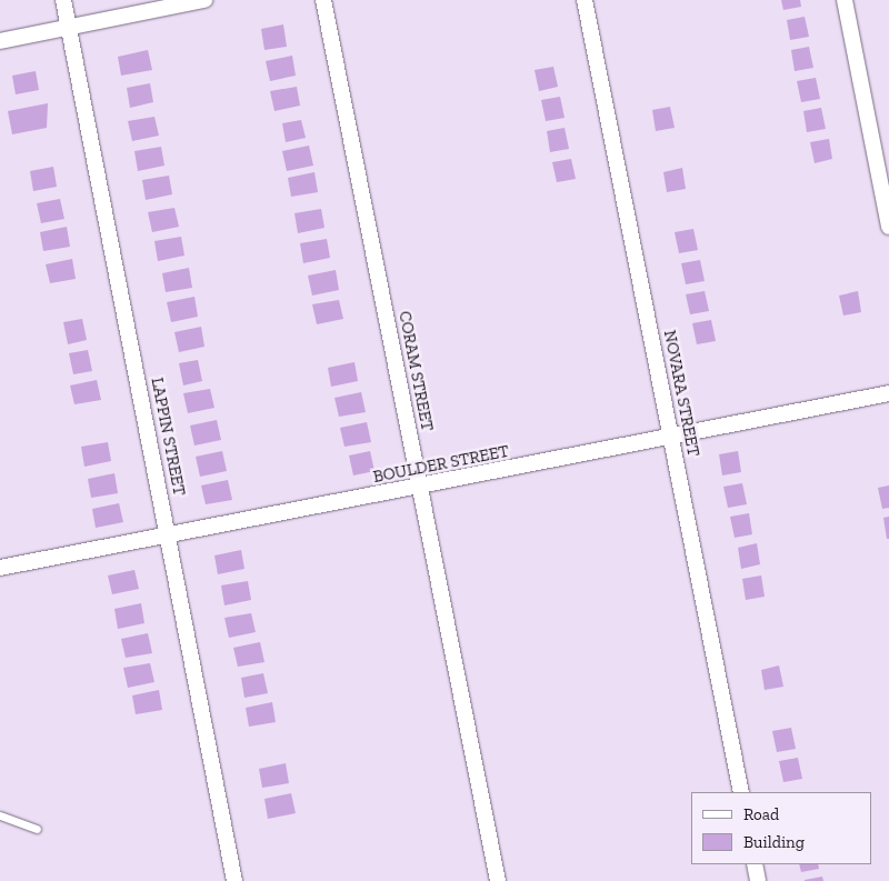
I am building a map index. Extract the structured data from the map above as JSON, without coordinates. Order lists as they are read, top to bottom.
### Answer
{
  "streets": {
    "street": [
      "CORAM STREET",
      "NOVARA STREET",
      "LAPPIN STREET",
      "BOULDER STREET"
    ]
  },
  "crossings": [
    ["CORAM STREET", "BOULDER STREET"],
    ["NOVARA STREET", "BOULDER STREET"],
    ["LAPPIN STREET", "BOULDER STREET"]
  ],
  "legend": ["Road", "Building"]
}
